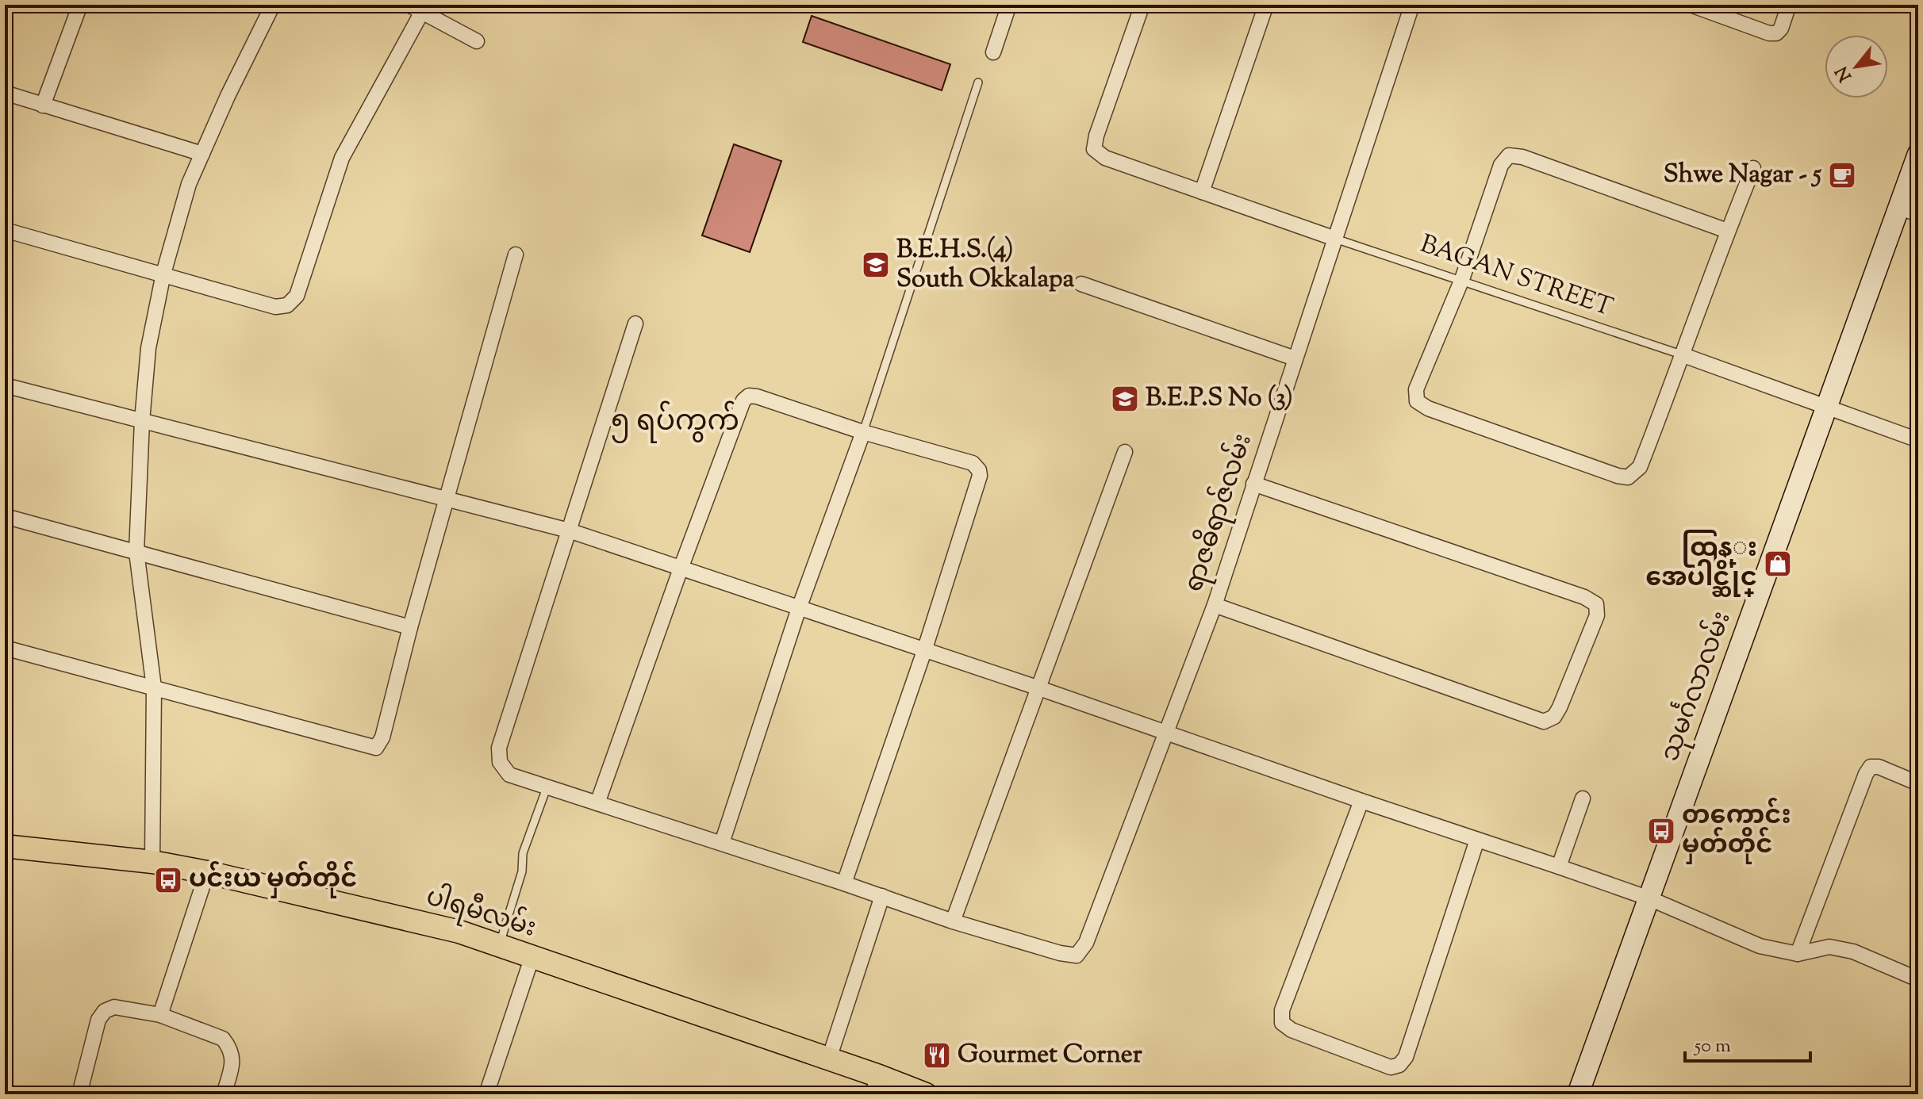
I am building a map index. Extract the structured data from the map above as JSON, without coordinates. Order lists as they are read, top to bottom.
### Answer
{
  "streets": {
    "main road": ["သုမင်္ဂလာလမ်း", "ပါရမီလမ်း"],
    "street": ["ရာဇဓိရာဇ်လမ်း"],
    "lane": ["BAGAN STREET"]
  },
  "crossings": [
    ["BAGAN STREET", "ရာဇဓိရာဇ်လမ်း"]
  ],
  "districts": ["၅ ရပ်ကွက်"],
  "places": {
    "cafe": ["Shwe Nagar - 5"],
    "school or university": ["B.E.H.S.(4) South Okkalapa", "B.E.P.S No (3)"],
    "shop": ["ထြန္း အေပါင္ဆိုင္"],
    "bus stop": ["တကောင်း မှတ်တိုင်", "ပင်းယ မှတ်တိုင်"],
    "restaurant": ["Gourmet Corner"]
  },
  "scale_bar": "50 m",
  "north": "bottom left"
}
